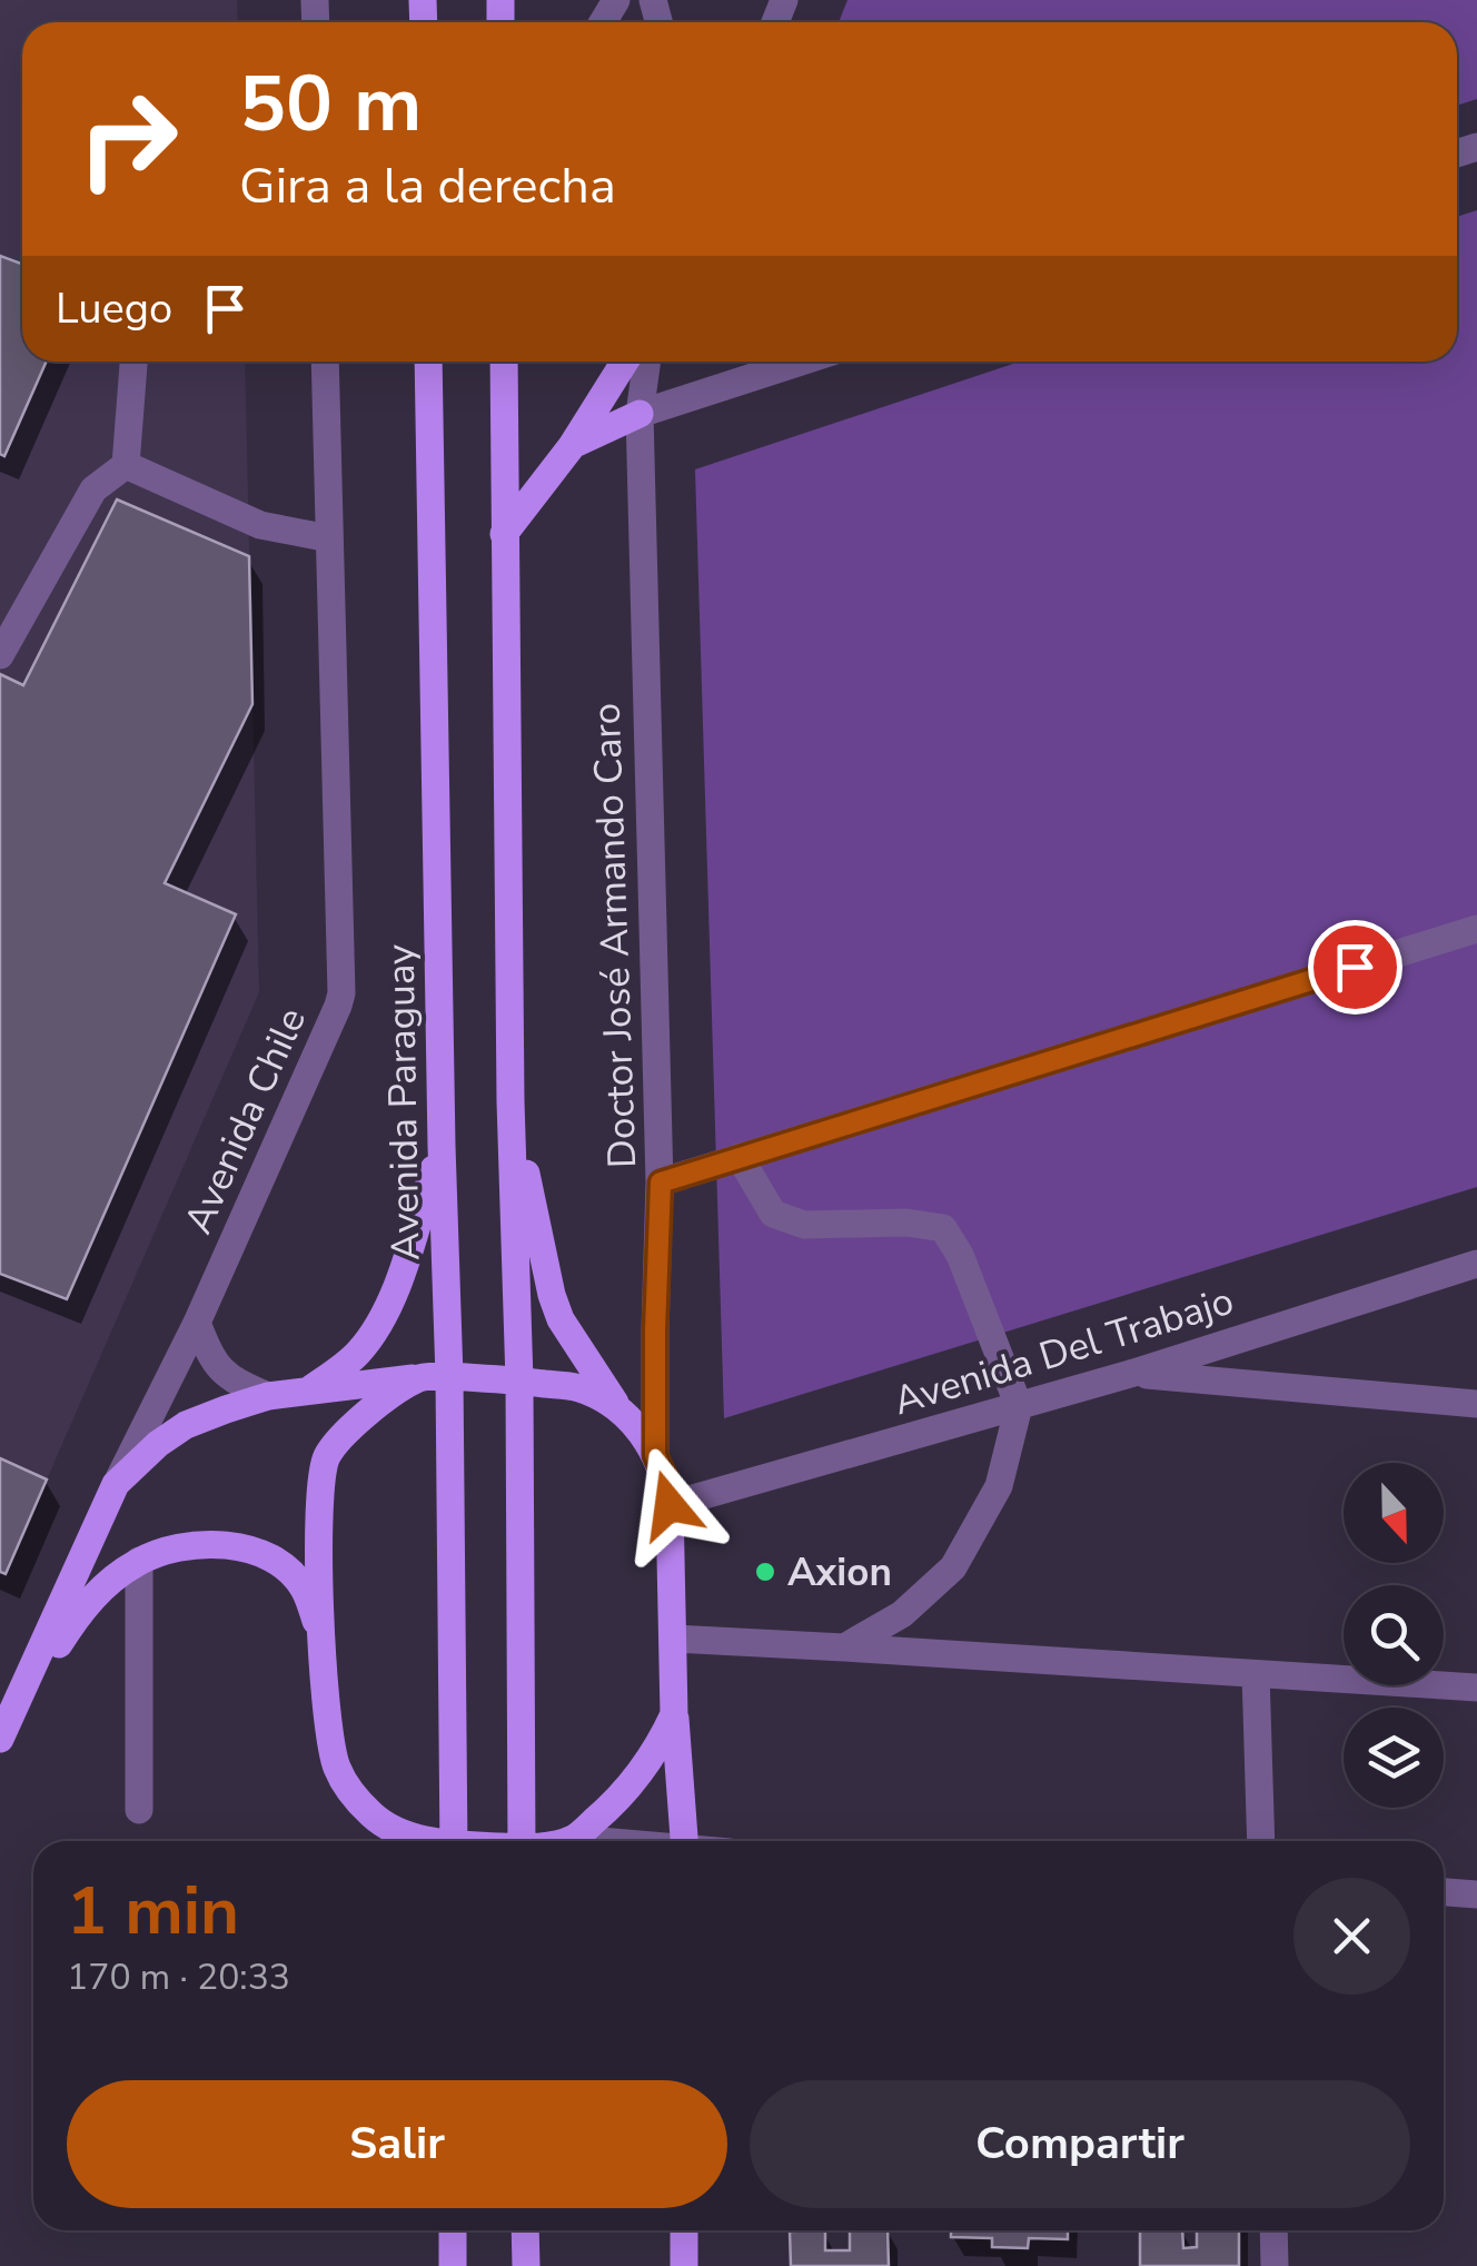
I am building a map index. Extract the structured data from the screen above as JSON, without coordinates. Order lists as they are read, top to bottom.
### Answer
{
  "streets": {
    "main road": ["Avenida Paraguay", "Avenida Chile"],
    "street": ["Doctor José Armando Caro", "Avenida Del Trabajo"]
  },
  "places": ["Axion"],
  "north": "bottom",
  "page": {
    "turn": ["50 m", "Gira a la derecha"],
    "then": "Luego",
    "heading": ["1 min", "170 m · 20:33"],
    "buttons": ["Salir", "Compartir"]
  }
}
